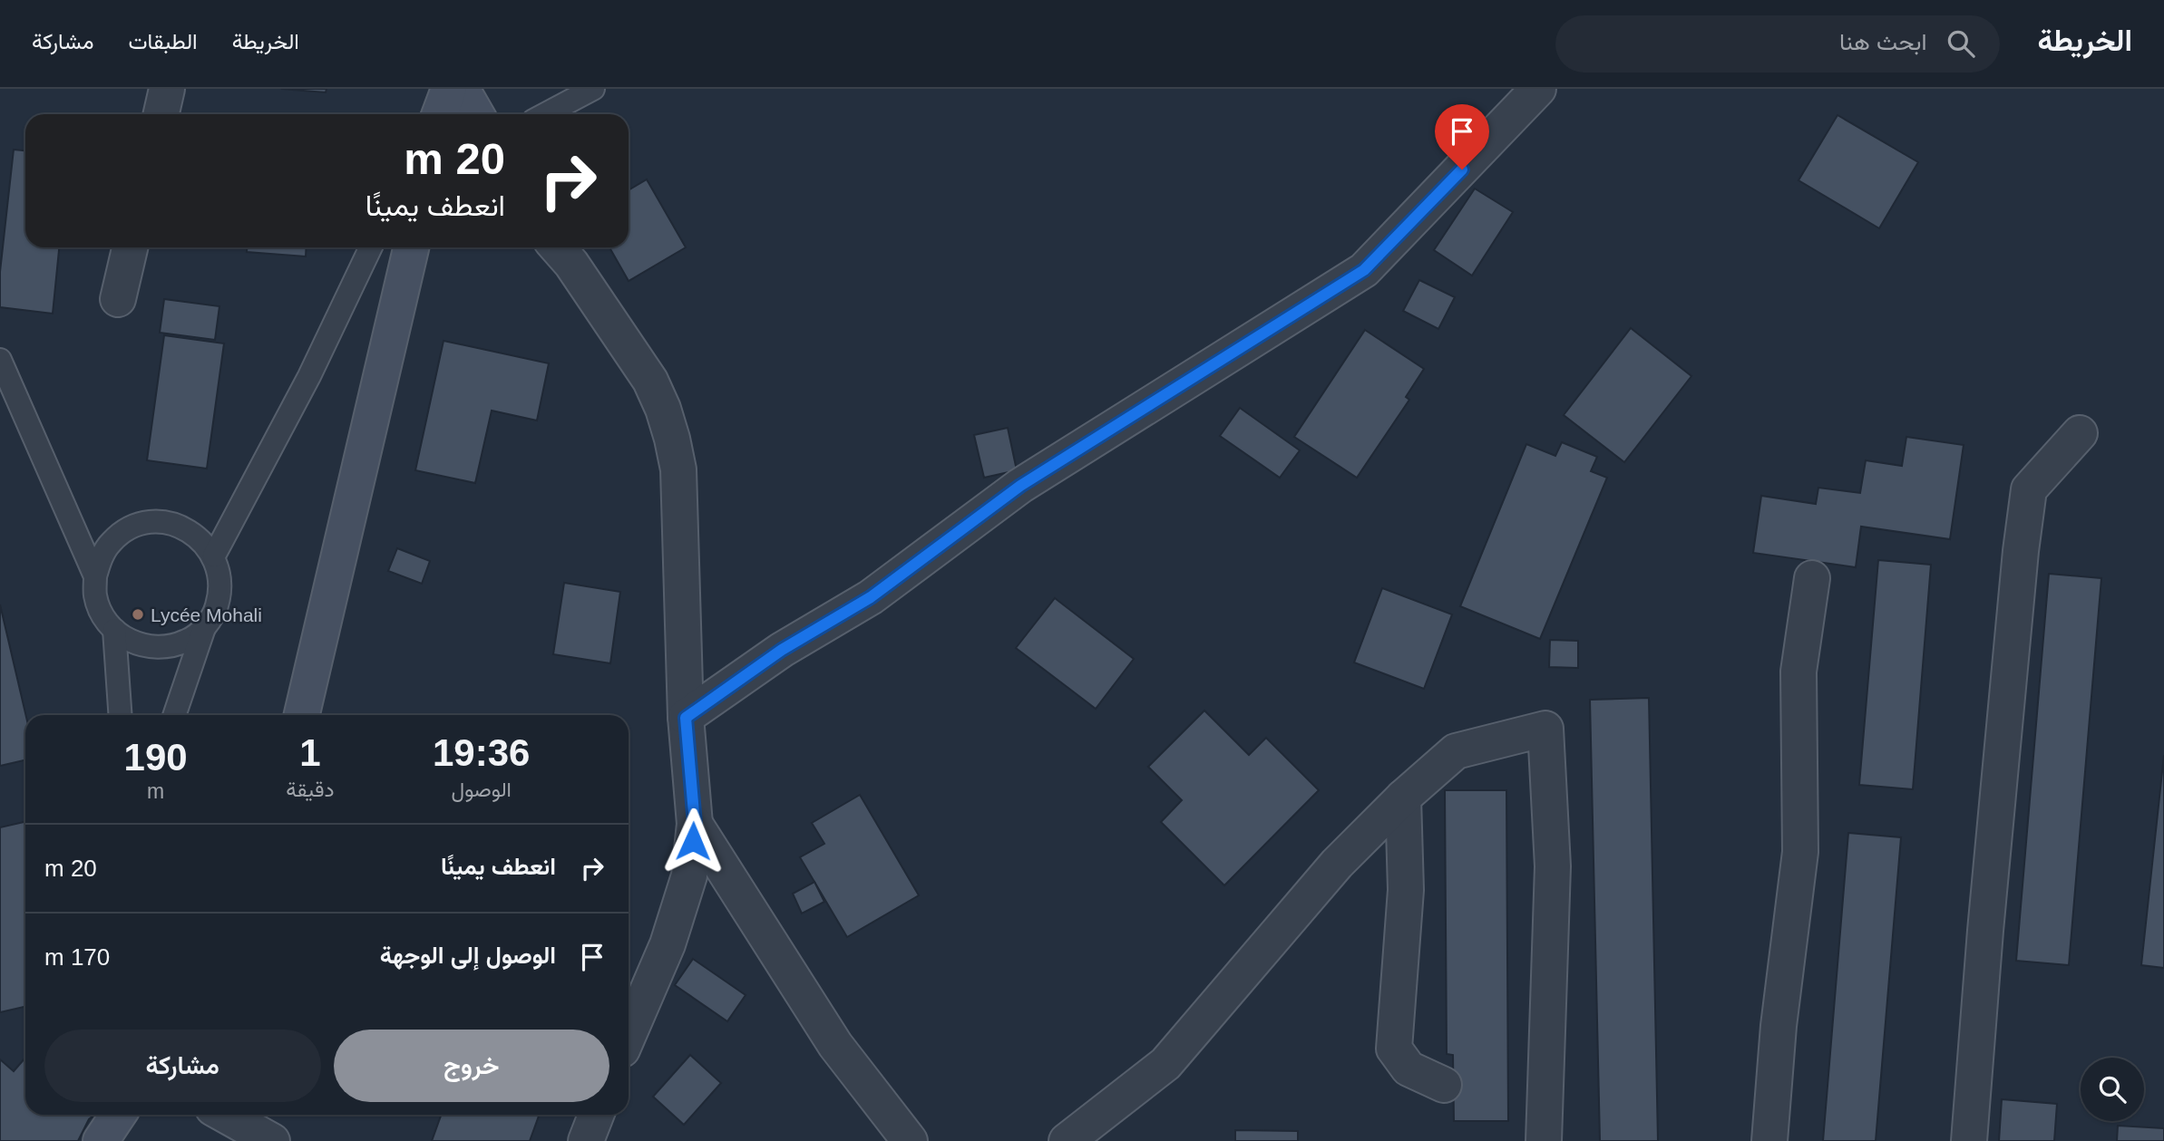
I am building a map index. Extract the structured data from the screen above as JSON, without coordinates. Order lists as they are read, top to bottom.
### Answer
{
  "places": ["Lycée Mohali"],
  "page": {
    "header": "الخريطة",
    "search": "ابحث هنا",
    "nav": ["الخريطة", "الطبقات", "مشاركة"],
    "turn": ["20 m", "انعطف يمينًا"],
    "eta": [
      "19:36",
      "الوصول",
      "1",
      "دقيقة",
      "190",
      "m"
    ],
    "list": [
      {
        "name": "انعطف يمينًا",
        "value": "20 m"
      },
      {
        "name": "الوصول إلى الوجهة",
        "value": "170 m"
      }
    ],
    "buttons": ["خروج", "مشاركة"]
  }
}
